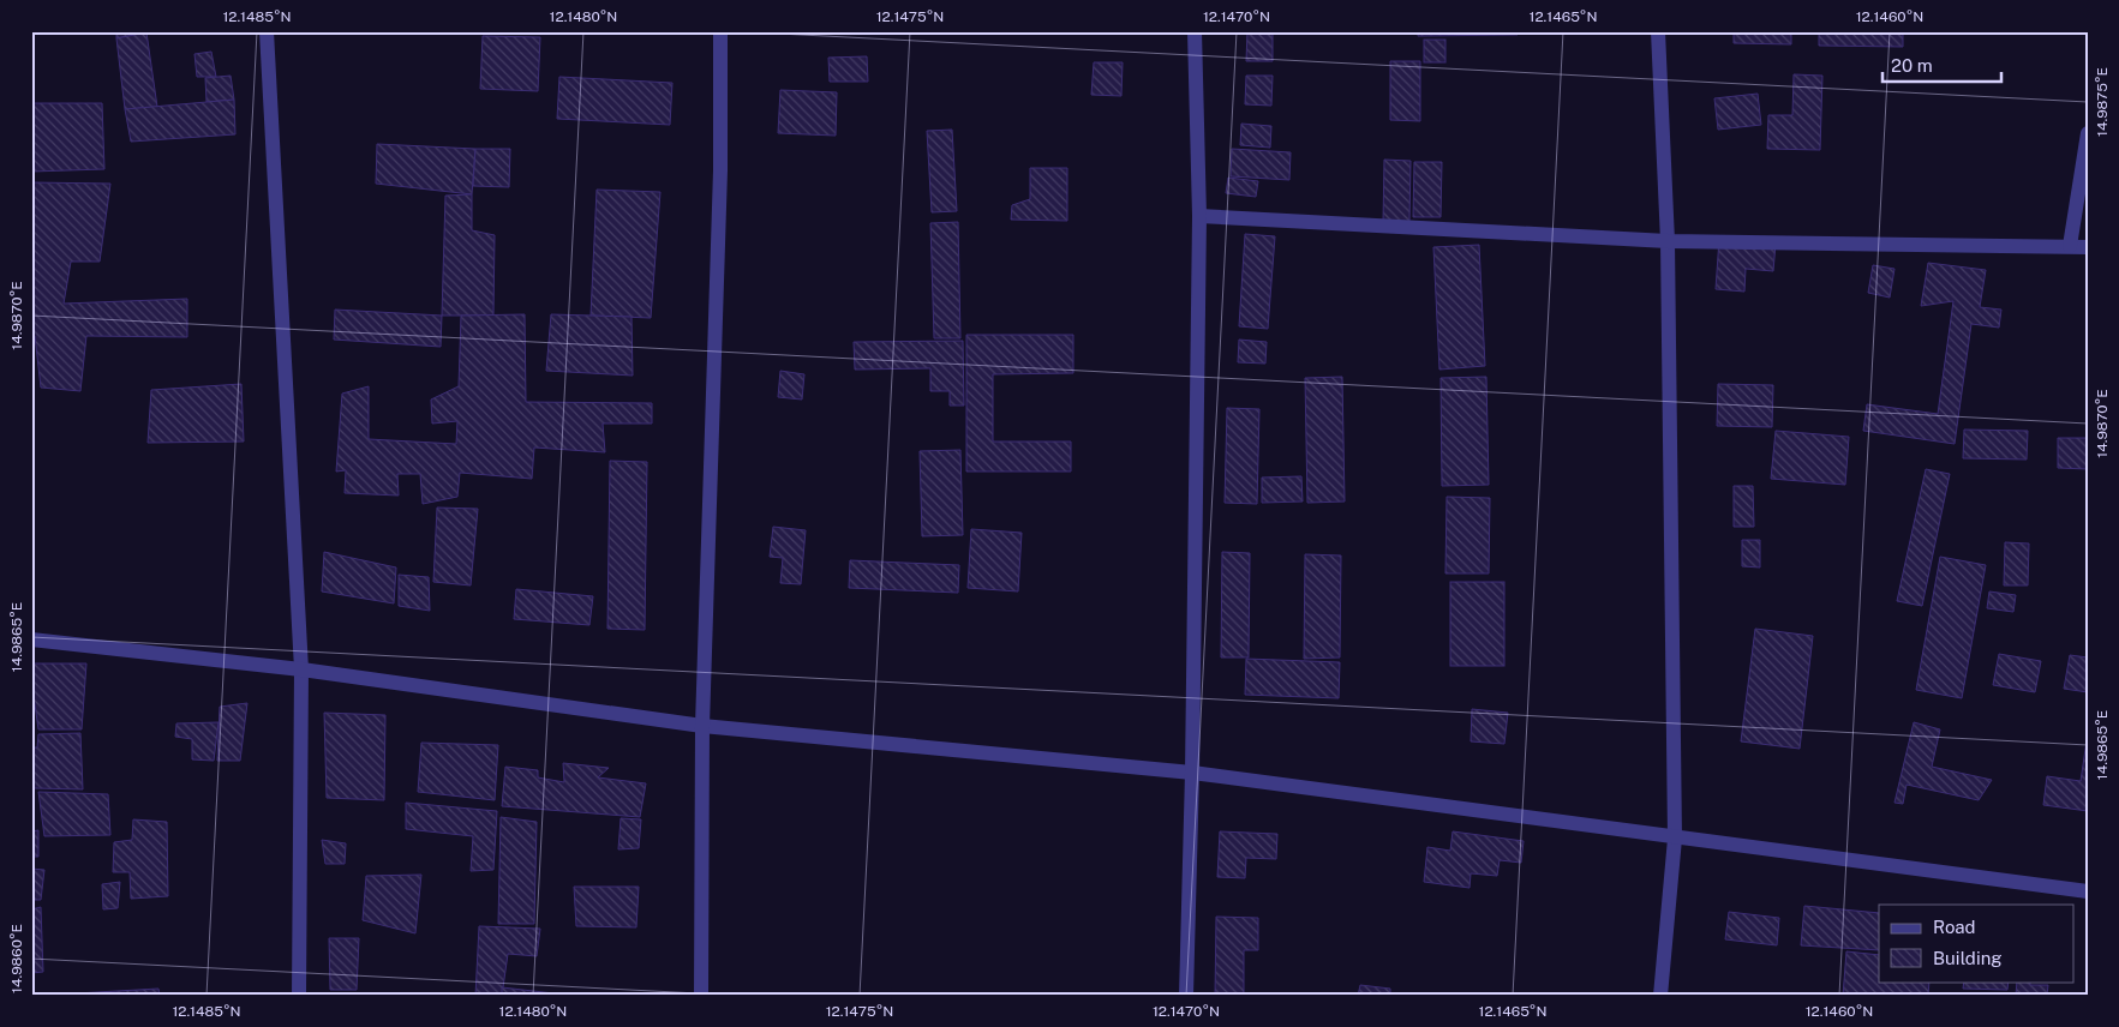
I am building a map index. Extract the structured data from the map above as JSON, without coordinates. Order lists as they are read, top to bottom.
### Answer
{
  "legend": ["Road", "Building"],
  "scale_bar": "20 m",
  "coordinates": [
    "12.1485°N",
    "12.1480°N",
    "12.1475°N",
    "12.1470°N",
    "12.1465°N",
    "12.1460°N",
    "14.9875°E",
    "14.9870°E",
    "14.9865°E",
    "14.9860°E"
  ]
}
